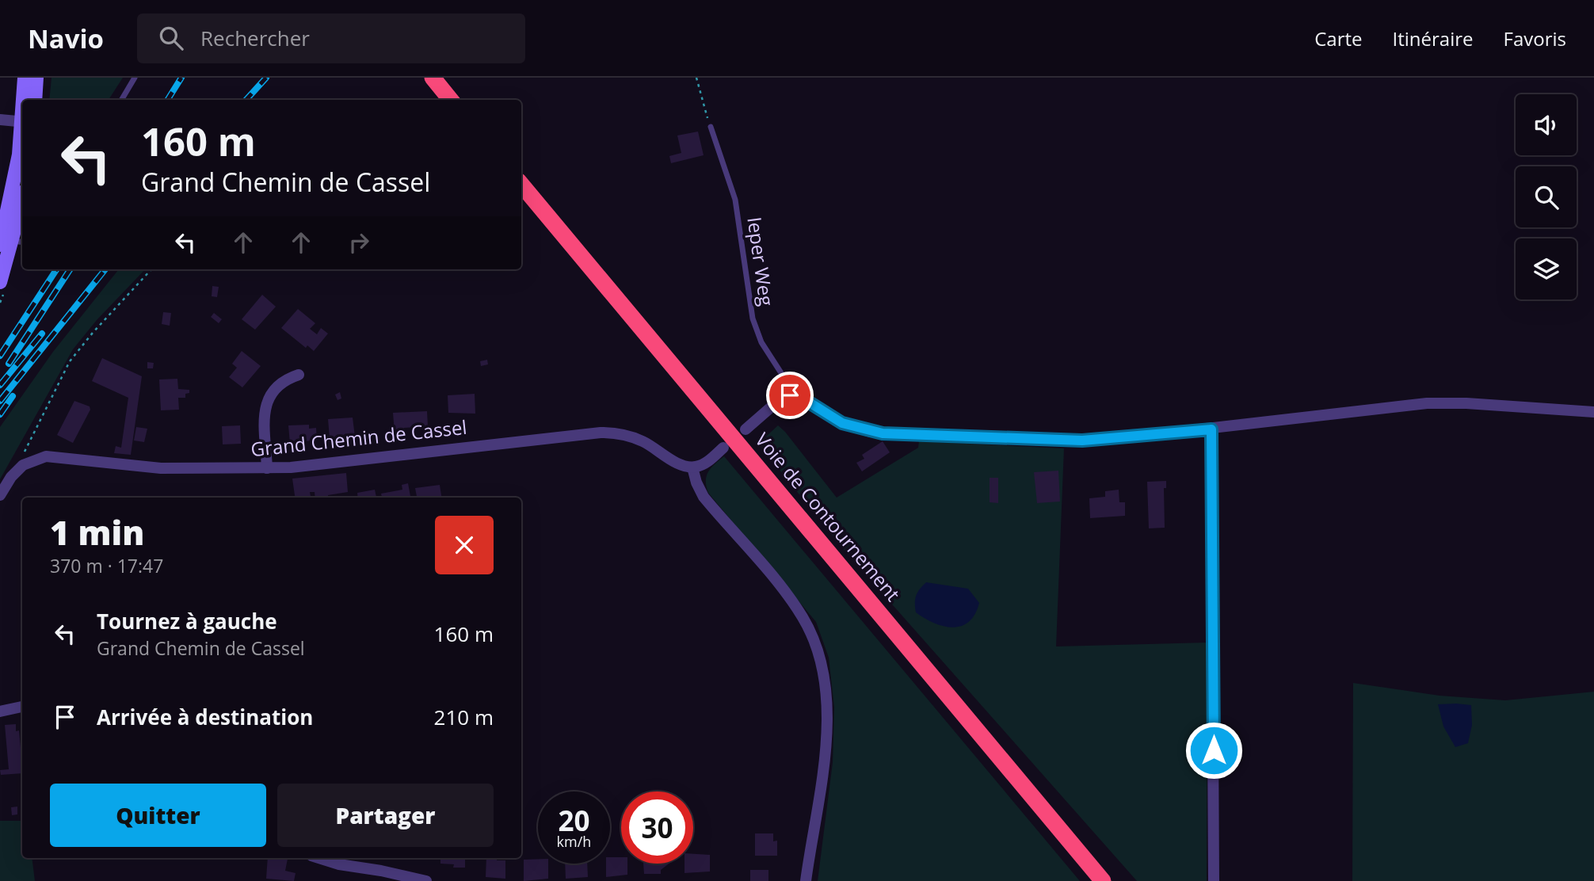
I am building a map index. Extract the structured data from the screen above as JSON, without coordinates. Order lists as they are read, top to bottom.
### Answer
{
  "streets": {
    "highway": ["Voie de Contournement"],
    "street": ["Grand Chemin de Cassel"],
    "lane": ["Ieper Weg"]
  },
  "page": {
    "header": "Navio",
    "search": "Rechercher",
    "nav": ["Carte", "Itinéraire", "Favoris"],
    "turn": ["160 m", "Grand Chemin de Cassel"],
    "heading": ["1 min", "370 m · 17:47"],
    "list": [
      {
        "name": "Tournez à gauche",
        "note": "Grand Chemin de Cassel",
        "value": "160 m"
      },
      {
        "name": "Arrivée à destination",
        "value": "210 m"
      }
    ],
    "buttons": ["Quitter", "Partager"],
    "speed": "20 km/h",
    "limit": "30"
  }
}
